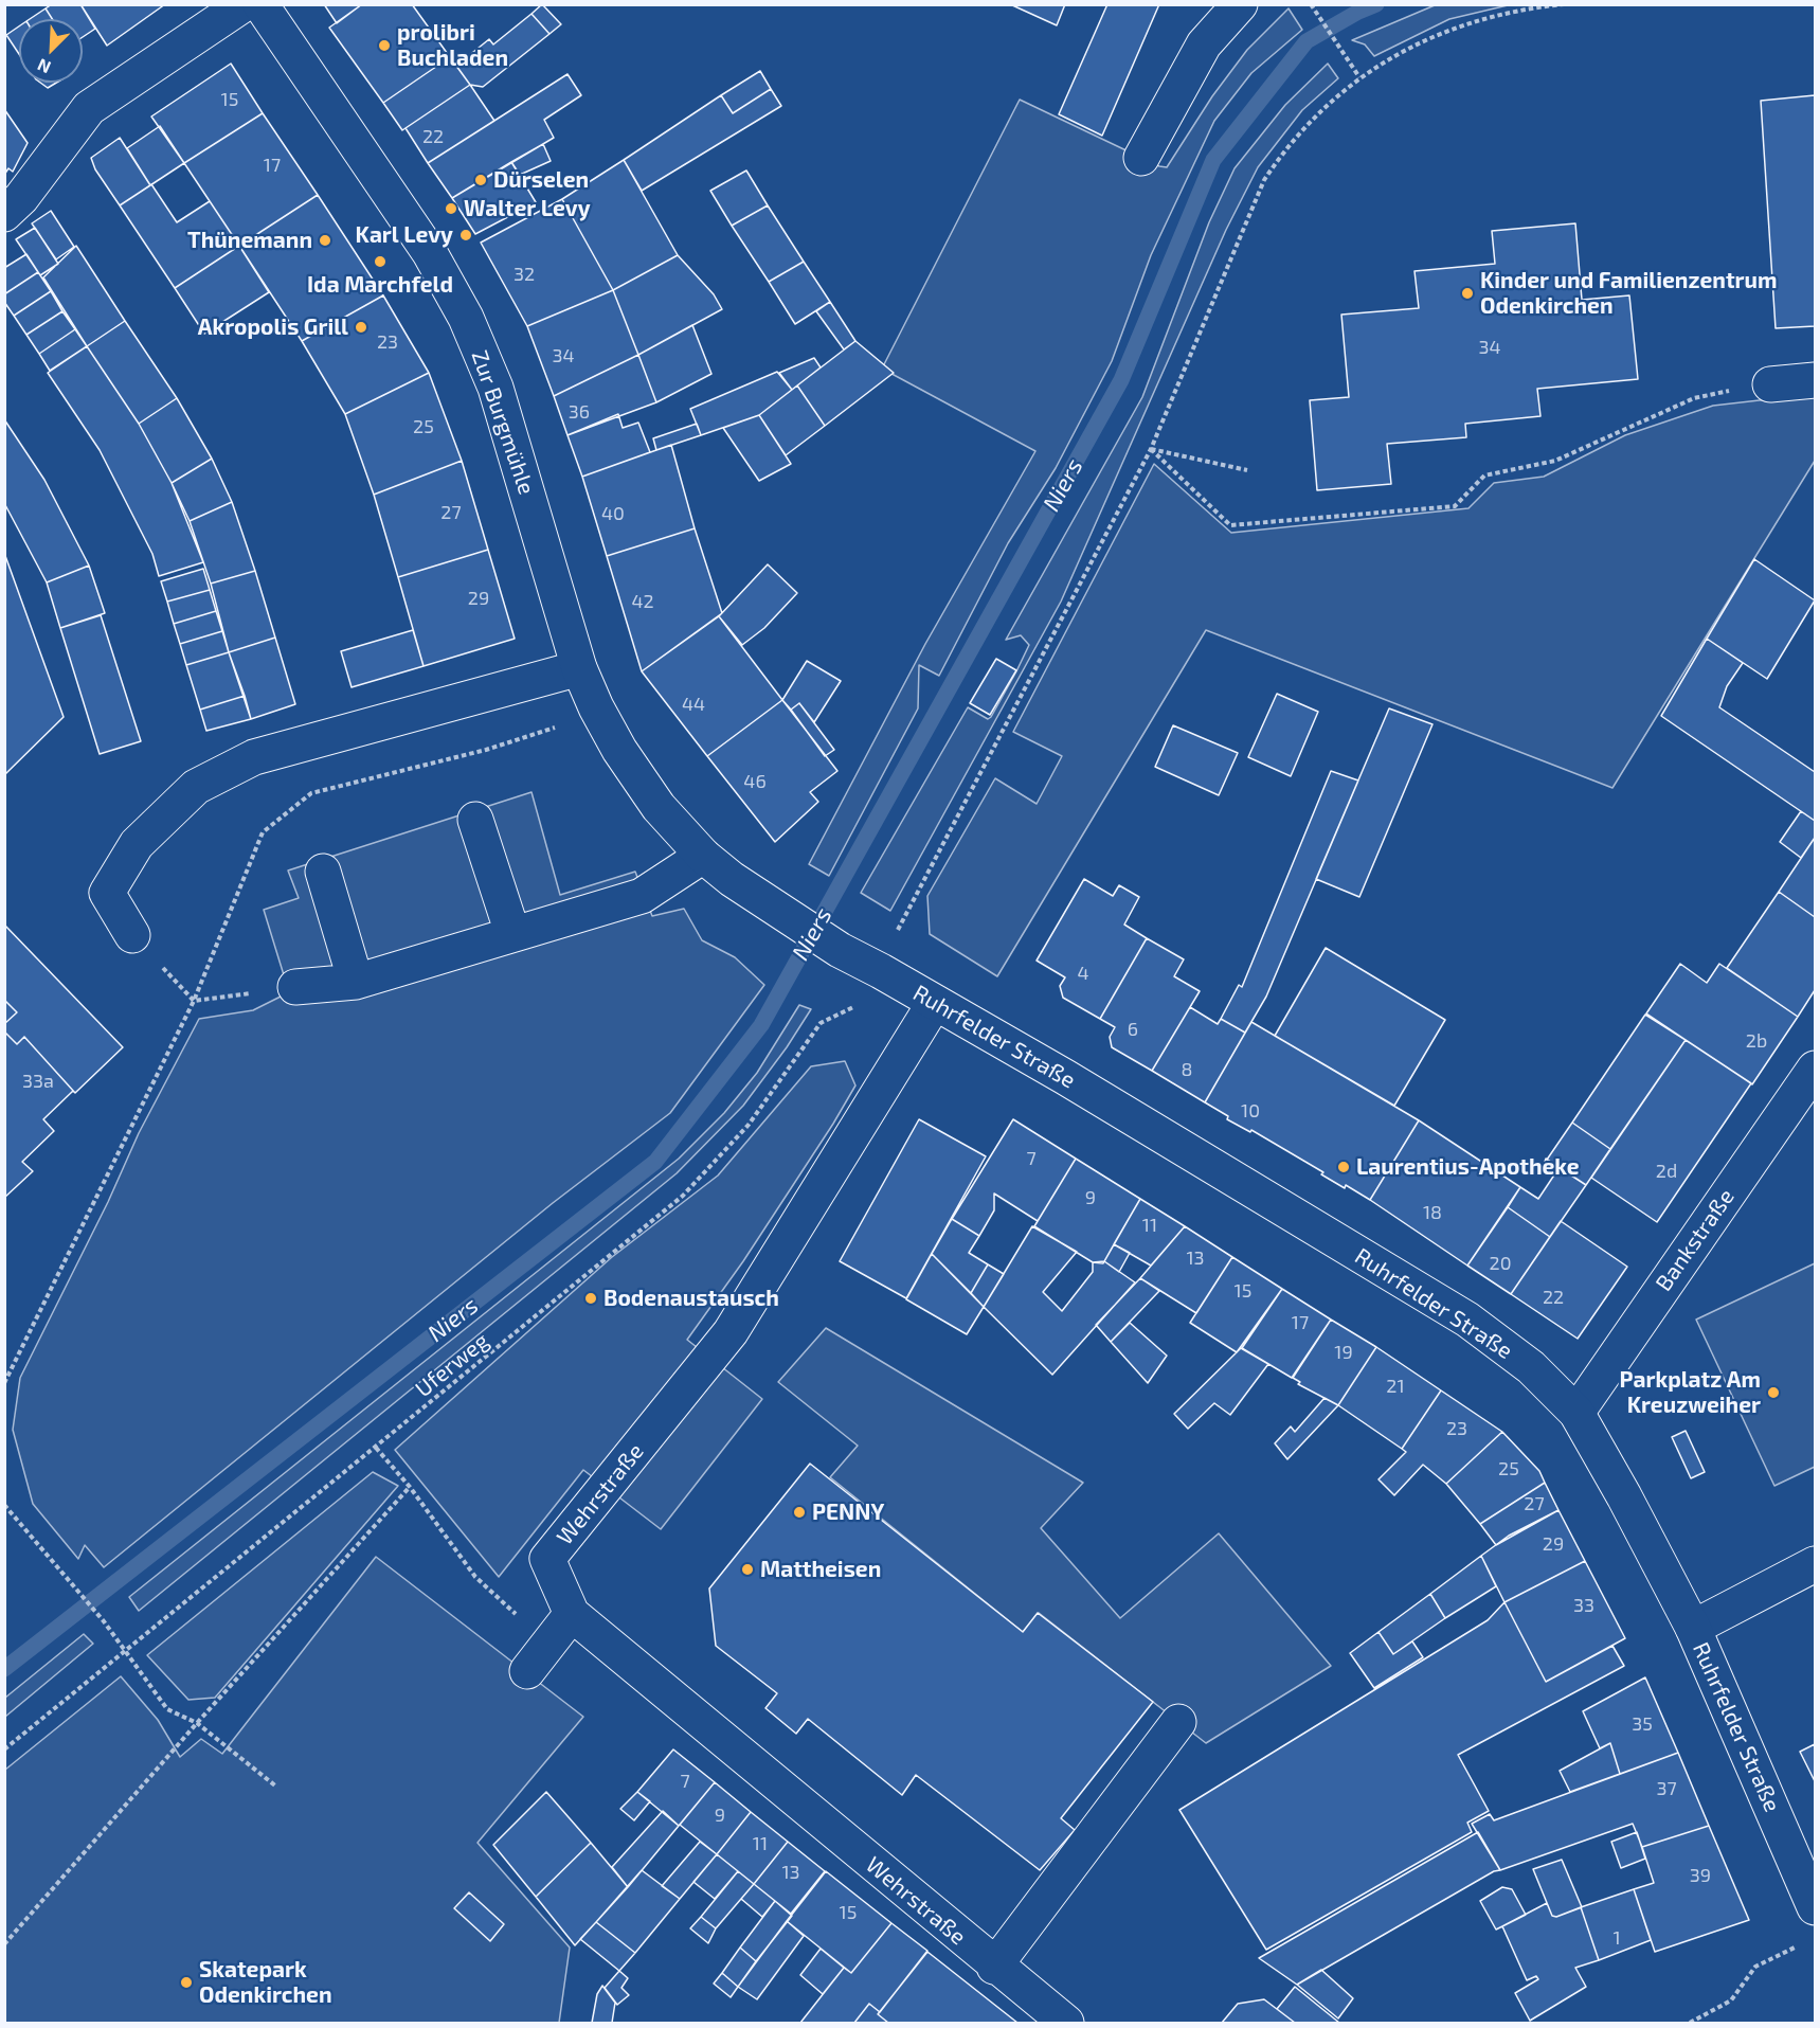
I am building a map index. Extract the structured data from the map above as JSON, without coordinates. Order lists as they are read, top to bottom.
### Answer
{
  "streets": {
    "street": [
      "Zur Burgmühle",
      "Ruhrfelder Straße",
      "Bankstraße",
      "Wehrstraße"
    ],
    "path": ["Uferweg"]
  },
  "crossings": [
    ["Zur Burgmühle", "Ruhrfelder Straße"],
    ["Ruhrfelder Straße", "Bankstraße"],
    ["Ruhrfelder Straße", "Uferweg"],
    ["Ruhrfelder Straße", "Wehrstraße"]
  ],
  "water": ["Niers"],
  "places": [
    "prolibri Buchladen",
    "Dürselen",
    "Walter Levy",
    "Karl Levy",
    "Thünemann",
    "Ida Marchfeld",
    "Kinder und Familienzentrum Odenkirchen",
    "Akropolis Grill",
    "Laurentius-Apotheke",
    "Bodenaustausch",
    "Parkplatz Am Kreuzweiher",
    "PENNY",
    "Mattheisen",
    "Skatepark Odenkirchen"
  ],
  "house_numbers": [
    "15",
    "22",
    "17",
    "32",
    "23",
    "34",
    "34",
    "36",
    "25",
    "27",
    "40",
    "29",
    "42",
    "44",
    "46",
    "4",
    "6",
    "2b",
    "8",
    "33a",
    "10",
    "7",
    "2d",
    "9",
    "18",
    "11",
    "13",
    "20",
    "15",
    "22",
    "17",
    "19",
    "21",
    "23",
    "25",
    "27",
    "29",
    "33",
    "35",
    "7",
    "37",
    "9",
    "11",
    "13",
    "39",
    "15",
    "1"
  ],
  "north": "bottom left"
}
